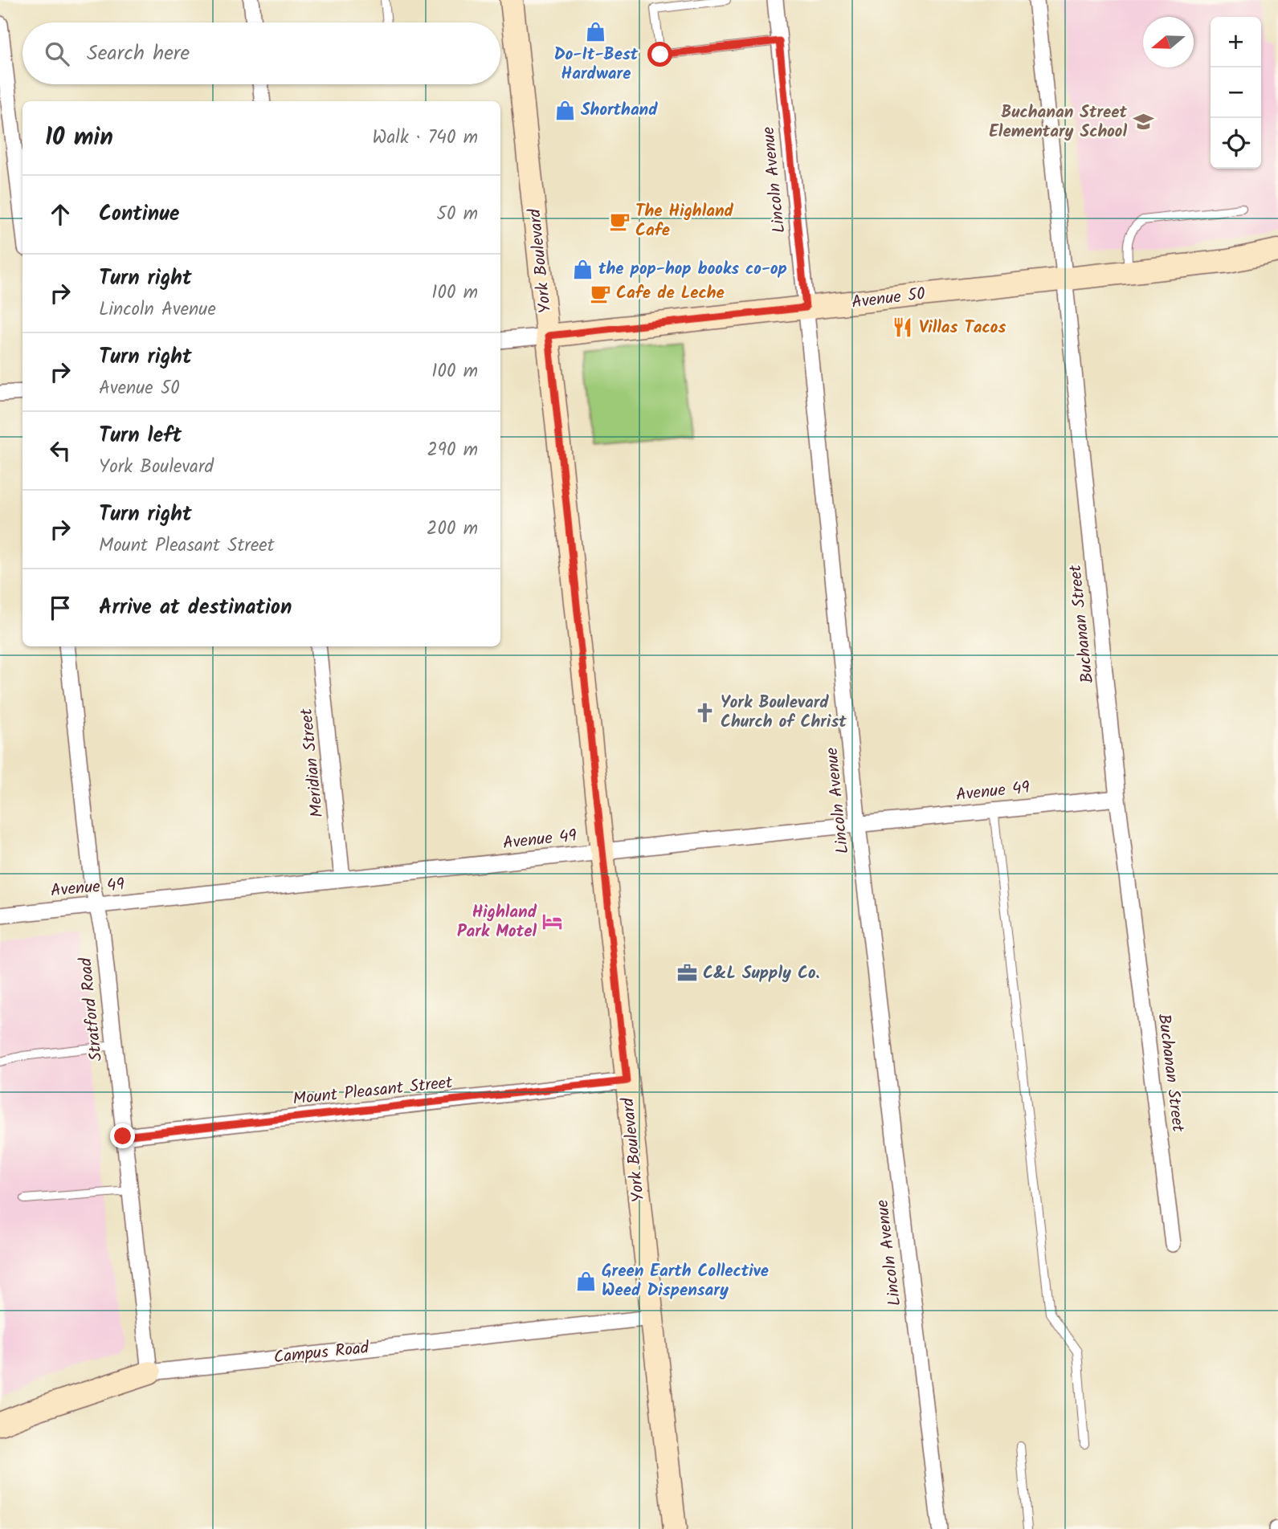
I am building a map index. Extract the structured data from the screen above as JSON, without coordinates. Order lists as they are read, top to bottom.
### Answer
{
  "streets": {
    "main road": ["York Boulevard", "Avenue 50", "Campus Road"],
    "street": [
      "Lincoln Avenue",
      "Buchanan Street",
      "Meridian Street",
      "Avenue 49",
      "Stratford Road",
      "Mount Pleasant Street"
    ]
  },
  "crossings": [
    ["Lincoln Avenue", "Avenue 50"],
    ["Lincoln Avenue", "Avenue 49"],
    ["York Boulevard", "Avenue 50"],
    ["York Boulevard", "Avenue 49"],
    ["York Boulevard", "Mount Pleasant Street"],
    ["York Boulevard", "Campus Road"],
    ["Avenue 50", "Buchanan Street"],
    ["Buchanan Street", "Avenue 49"],
    ["Meridian Street", "Avenue 49"],
    ["Avenue 49", "Stratford Road"],
    ["Stratford Road", "Mount Pleasant Street"],
    ["Stratford Road", "Campus Road"]
  ],
  "places": {
    "shop": [
      "Do-It-Best Hardware",
      "Shorthand",
      "the pop-hop books co-op",
      "Green Earth Collective Weed Dispensary"
    ],
    "school or university": ["Buchanan Street Elementary School"],
    "cafe": ["The Highland Cafe", "Cafe de Leche"],
    "restaurant": ["Villas Tacos"],
    "church": ["York Boulevard Church of Christ"],
    "hotel": ["Highland Park Motel"],
    "office": ["C&L Supply Co."]
  },
  "north": "left",
  "page": {
    "map_buttons": ["+", "−"],
    "search": "Search here",
    "heading": ["10 min", "Walk · 740 m"],
    "list": [
      ["Continue", "50 m"],
      ["Turn right", "Lincoln Avenue", "100 m"],
      ["Turn right", "Avenue 50", "100 m"],
      ["Turn left", "York Boulevard", "290 m"],
      ["Turn right", "Mount Pleasant Street", "200 m"],
      "Arrive at destination"
    ]
  }
}
